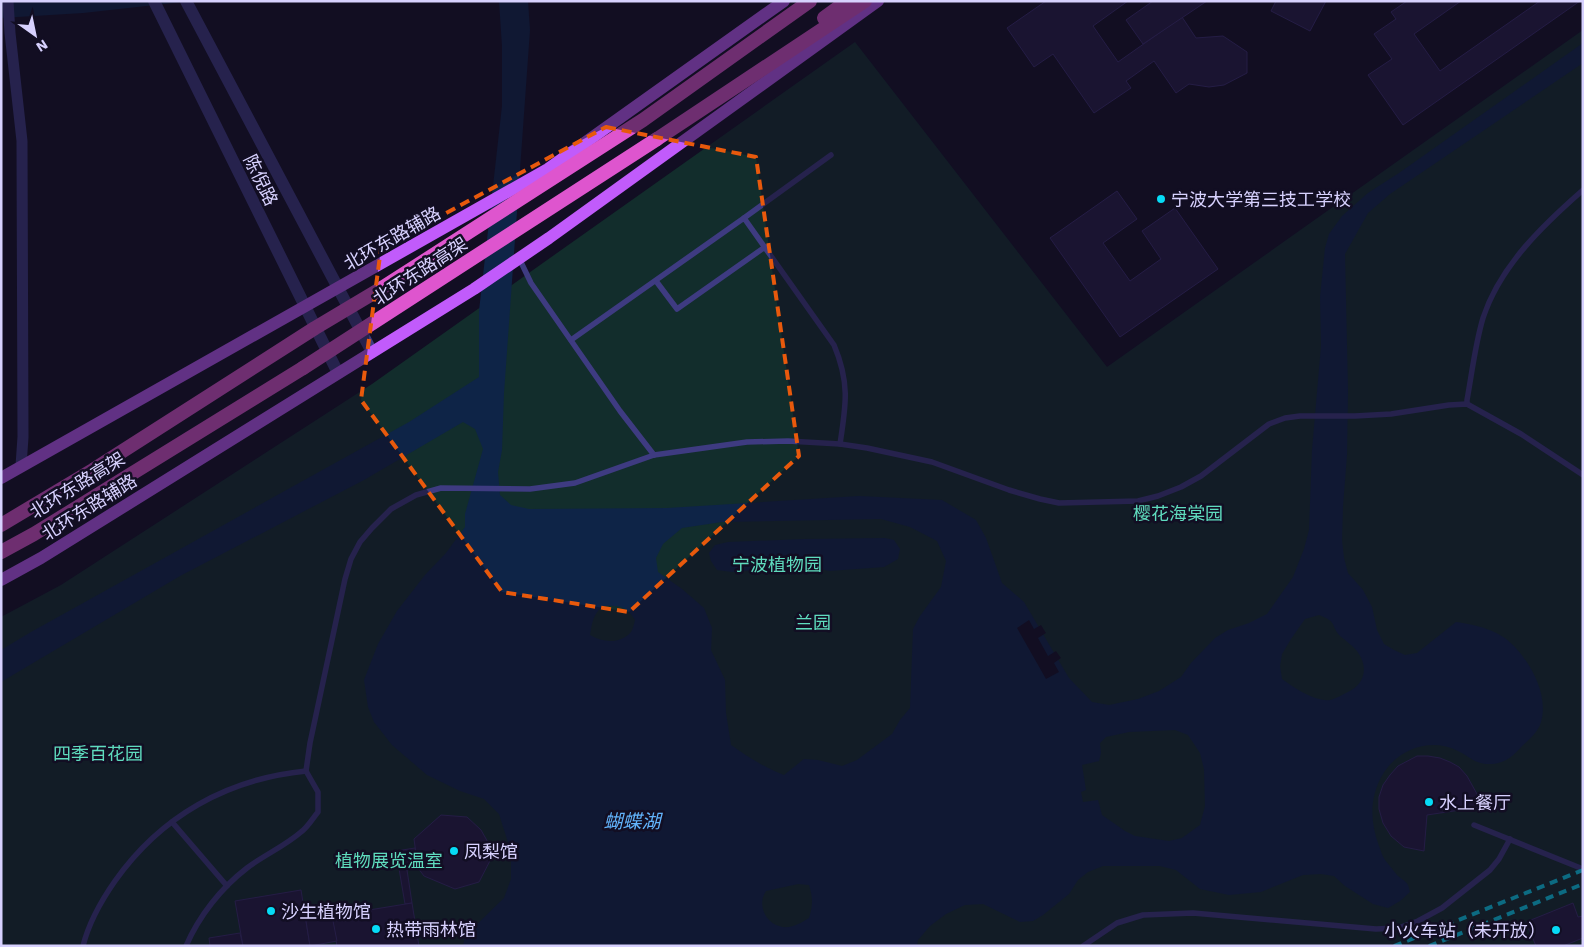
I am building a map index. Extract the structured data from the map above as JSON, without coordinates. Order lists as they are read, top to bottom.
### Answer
{
  "streets": {
    "highway": ["北环东路高架"],
    "main road": ["北环东路辅路"],
    "street": ["陈倪路"]
  },
  "crossings": [
    ["陈倪路", "北环东路辅路"]
  ],
  "water": ["蝴蝶湖"],
  "parks": [
    "樱花海棠园",
    "宁波植物园",
    "兰园",
    "四季百花园",
    "植物展览温室"
  ],
  "places": [
    "宁波大学第三技工学校",
    "水上餐厅",
    "凤梨馆",
    "沙生植物馆",
    "热带雨林馆",
    "小火车站（未开放）"
  ],
  "north": "bottom right"
}
